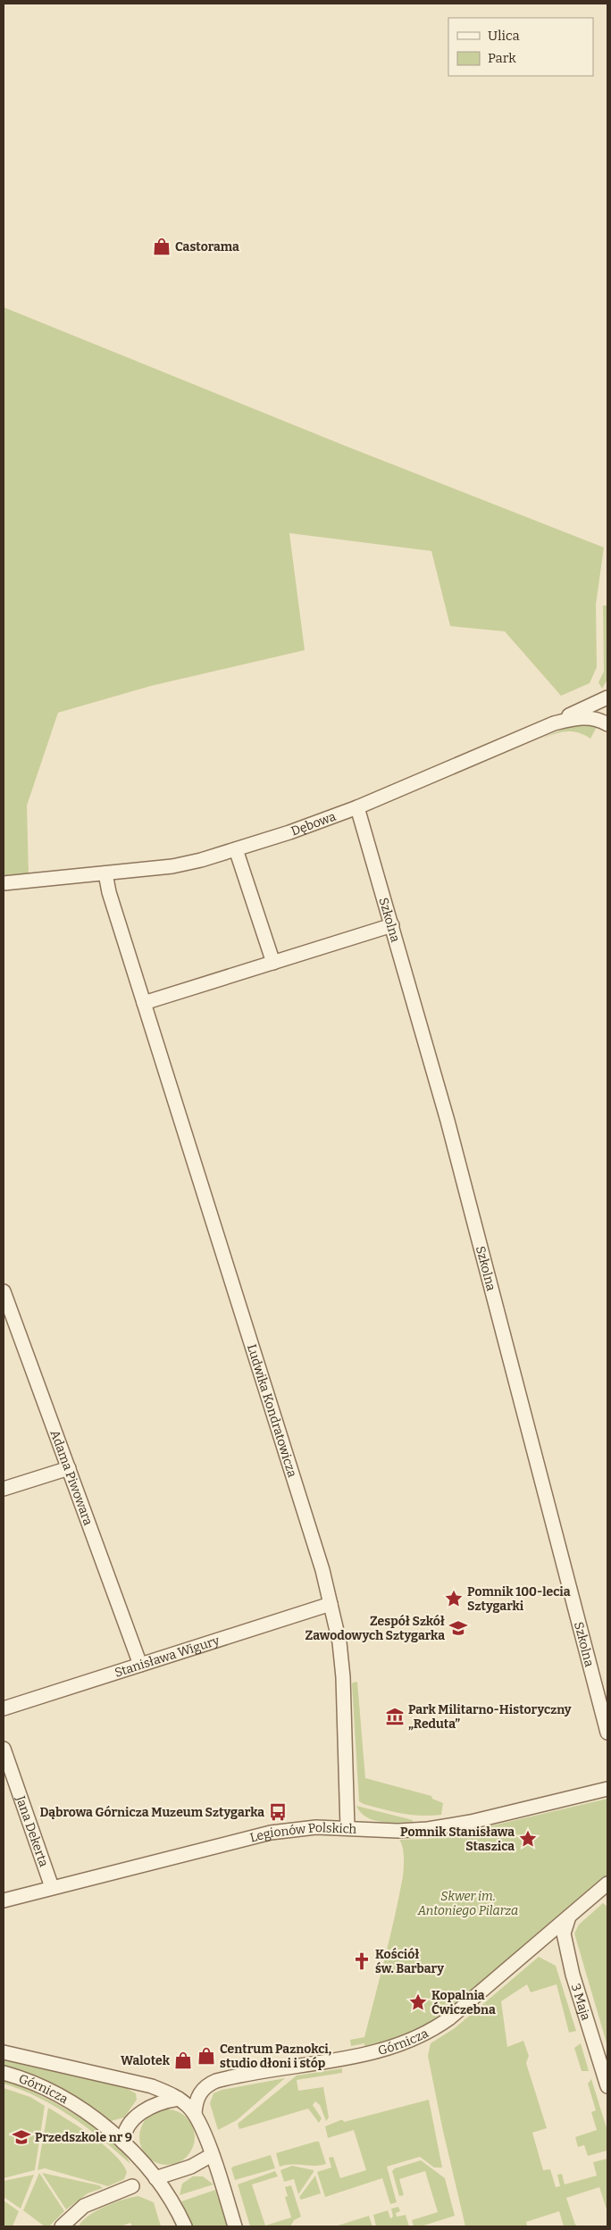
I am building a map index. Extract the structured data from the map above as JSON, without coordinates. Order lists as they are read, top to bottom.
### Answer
{
  "streets": {
    "street": [
      "Dębowa",
      "Szkolna",
      "Ludwika Kondratowicza",
      "Adama Piwowara",
      "Stanisława Wigury",
      "Jana Dekerta",
      "Legionów Polskich",
      "3 Maja",
      "Górnicza"
    ]
  },
  "crossings": [
    ["Dębowa", "Szkolna"],
    ["Dębowa", "Ludwika Kondratowicza"],
    ["Ludwika Kondratowicza", "Stanisława Wigury"],
    ["Ludwika Kondratowicza", "Legionów Polskich"],
    ["Adama Piwowara", "Stanisława Wigury"],
    ["Jana Dekerta", "Legionów Polskich"],
    ["3 Maja", "Górnicza"]
  ],
  "parks": ["Skwer im. Antoniego Pilarza"],
  "places": {
    "shop": ["Castorama", "Centrum Paznokci, studio dłoni i stóp", "Walotek"],
    "place": ["Pomnik 100-lecia Sztygarki", "Pomnik Stanisława Staszica", "Kopalnia Ćwiczebna"],
    "school or university": ["Zespół Szkół Zawodowych Sztygarka", "Przedszkole nr 9"],
    "museum": ["Park Militarno-Historyczny „Reduta”"],
    "bus stop": ["Dąbrowa Górnicza Muzeum Sztygarka"],
    "church": ["Kościół św. Barbary"]
  },
  "legend": ["Ulica", "Park"]
}
